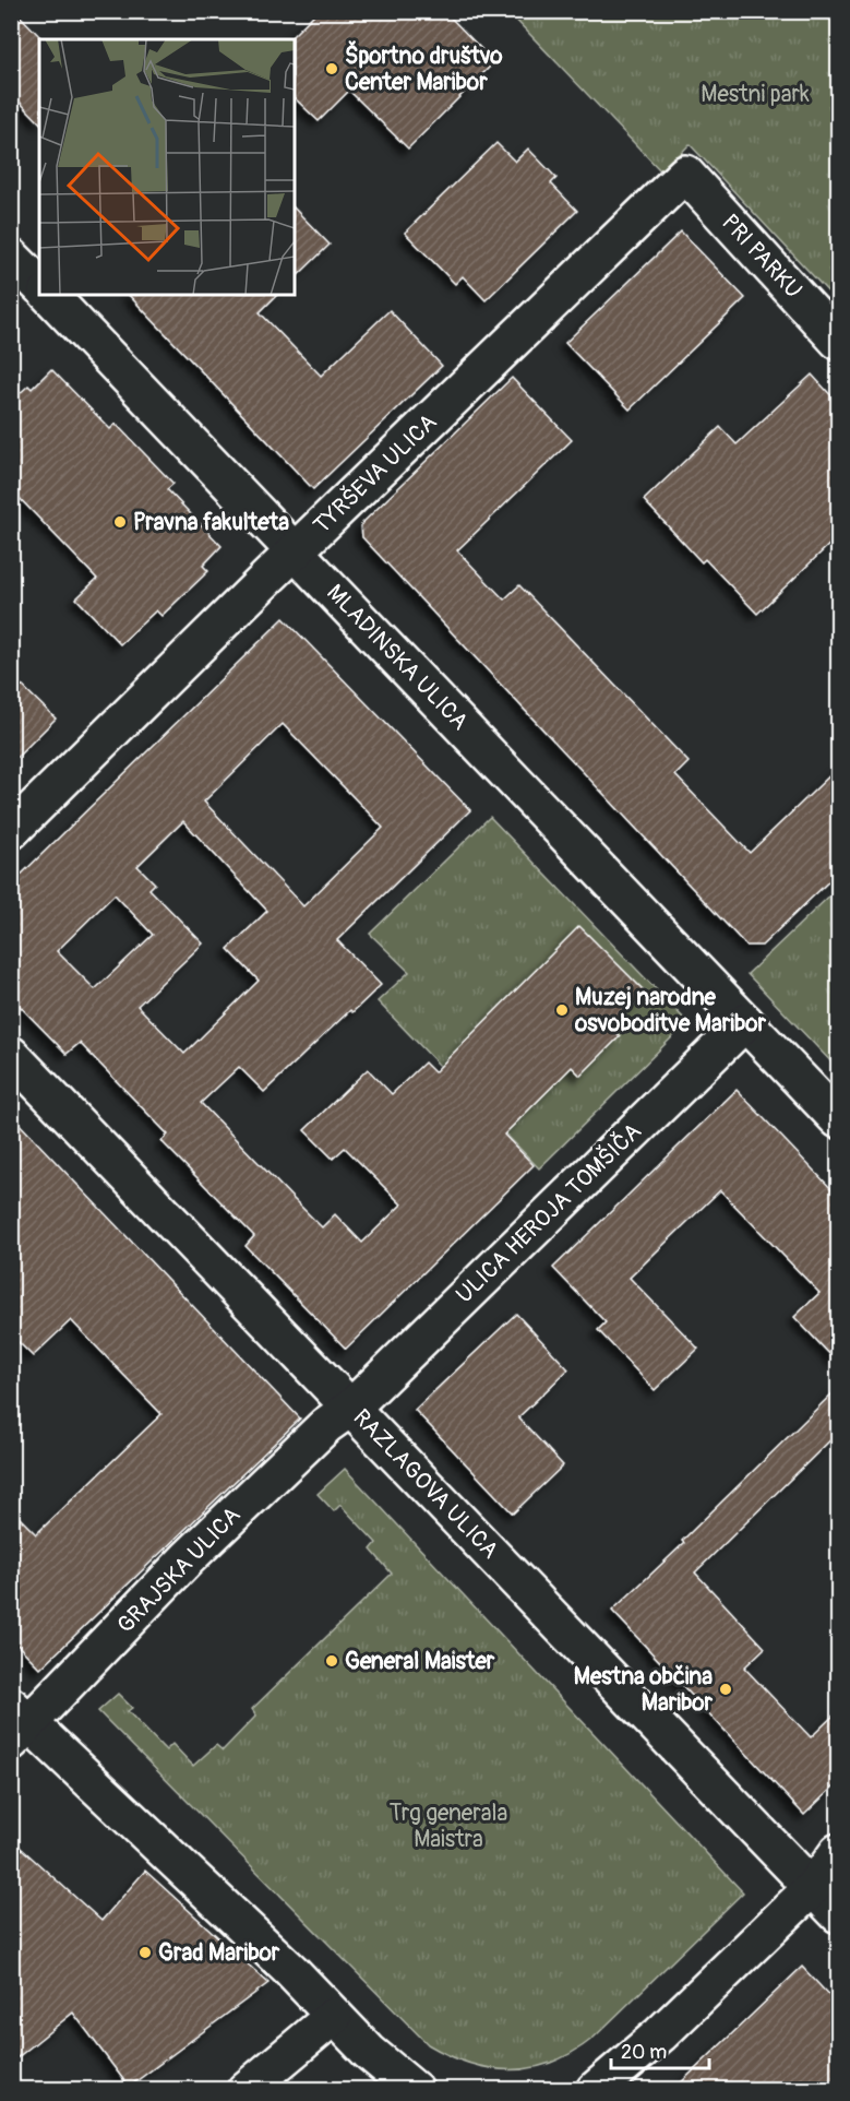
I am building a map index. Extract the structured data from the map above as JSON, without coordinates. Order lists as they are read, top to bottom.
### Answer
{
  "streets": {
    "street": [
      "PRI PARKU",
      "TYRŠEVA ULICA",
      "MLADINSKA ULICA",
      "ULICA HEROJA TOMŠIČA",
      "RAZLAGOVA ULICA",
      "GRAJSKA ULICA"
    ]
  },
  "crossings": [
    ["PRI PARKU", "TYRŠEVA ULICA"],
    ["TYRŠEVA ULICA", "MLADINSKA ULICA"],
    ["MLADINSKA ULICA", "ULICA HEROJA TOMŠIČA"],
    ["ULICA HEROJA TOMŠIČA", "RAZLAGOVA ULICA"],
    ["ULICA HEROJA TOMŠIČA", "GRAJSKA ULICA"],
    ["RAZLAGOVA ULICA", "GRAJSKA ULICA"]
  ],
  "parks": ["Mestni park", "Trg generala Maistra"],
  "places": [
    "Športno društvo Center Maribor",
    "Pravna fakulteta",
    "Muzej narodne osvoboditve Maribor",
    "General Maister",
    "Mestna občina Maribor",
    "Grad Maribor"
  ],
  "scale_bar": "20 m"
}
